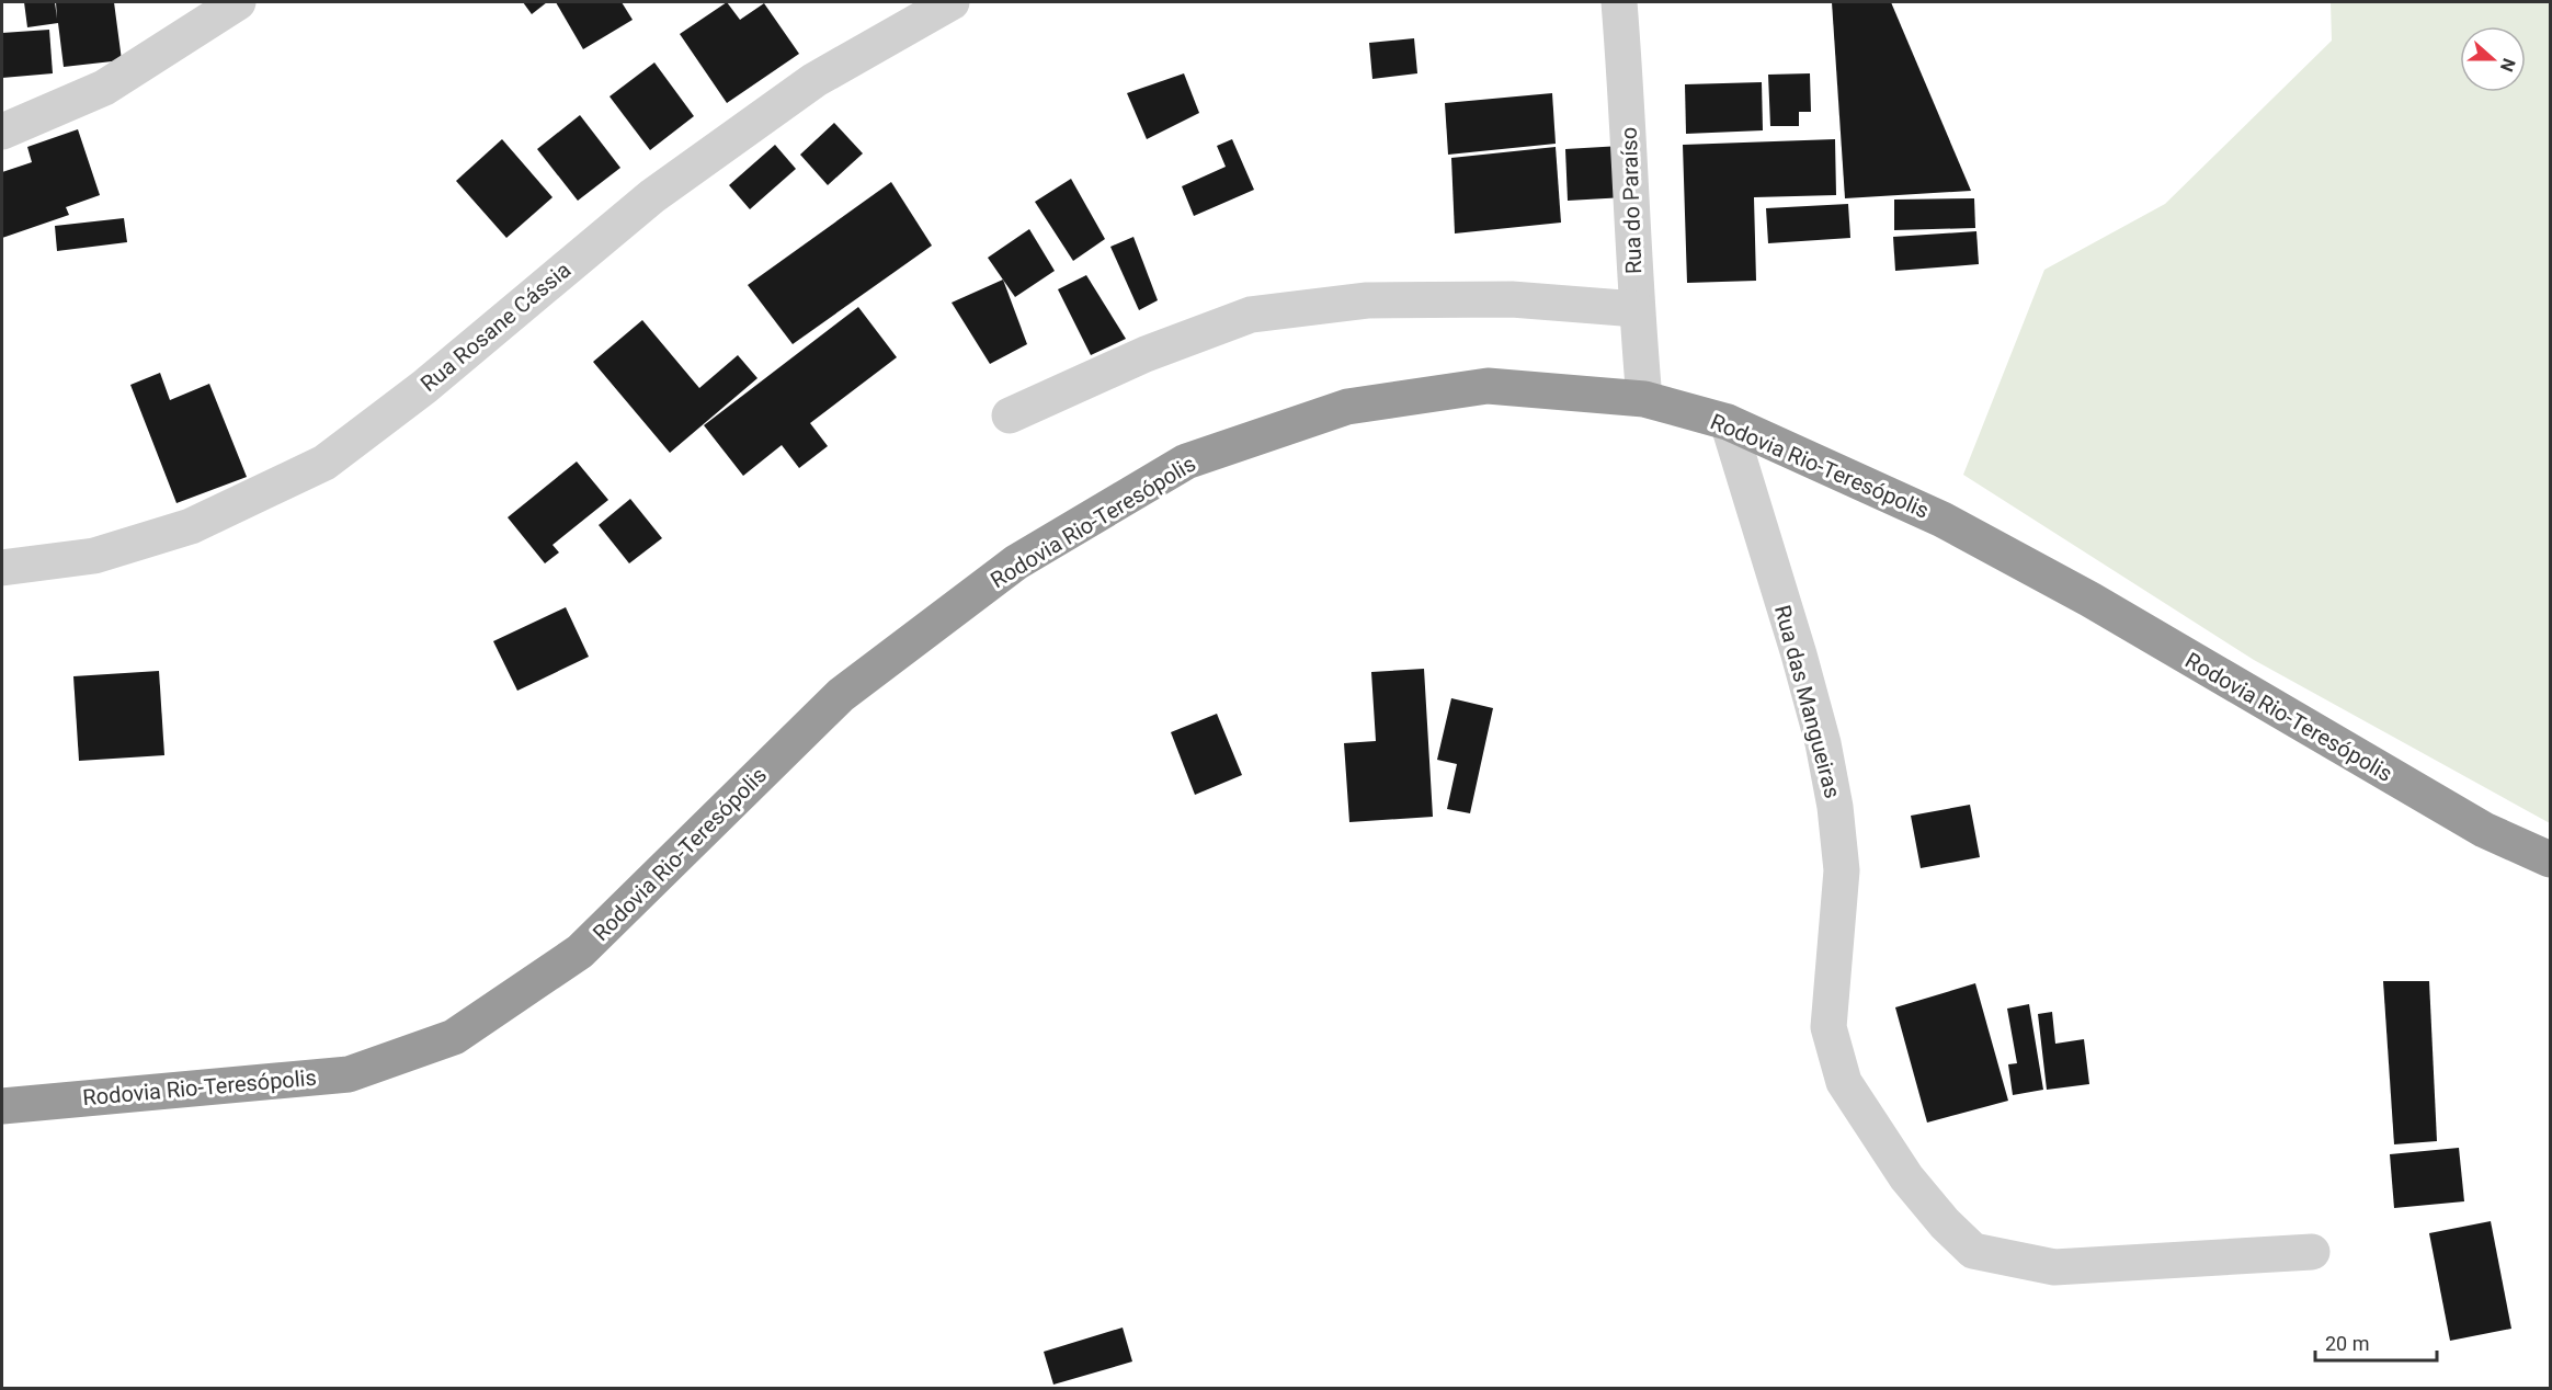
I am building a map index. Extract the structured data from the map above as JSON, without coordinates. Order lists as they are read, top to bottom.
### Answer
{
  "streets": {
    "highway": ["Rodovia Rio-Teresópolis"],
    "street": ["Rua do Paraíso", "Rua Rosane Cássia", "Rua das Mangueiras"]
  },
  "crossings": [
    ["Rua do Paraíso", "Rodovia Rio-Teresópolis"],
    ["Rodovia Rio-Teresópolis", "Rua das Mangueiras"]
  ],
  "scale_bar": "20 m",
  "north": "right"
}
